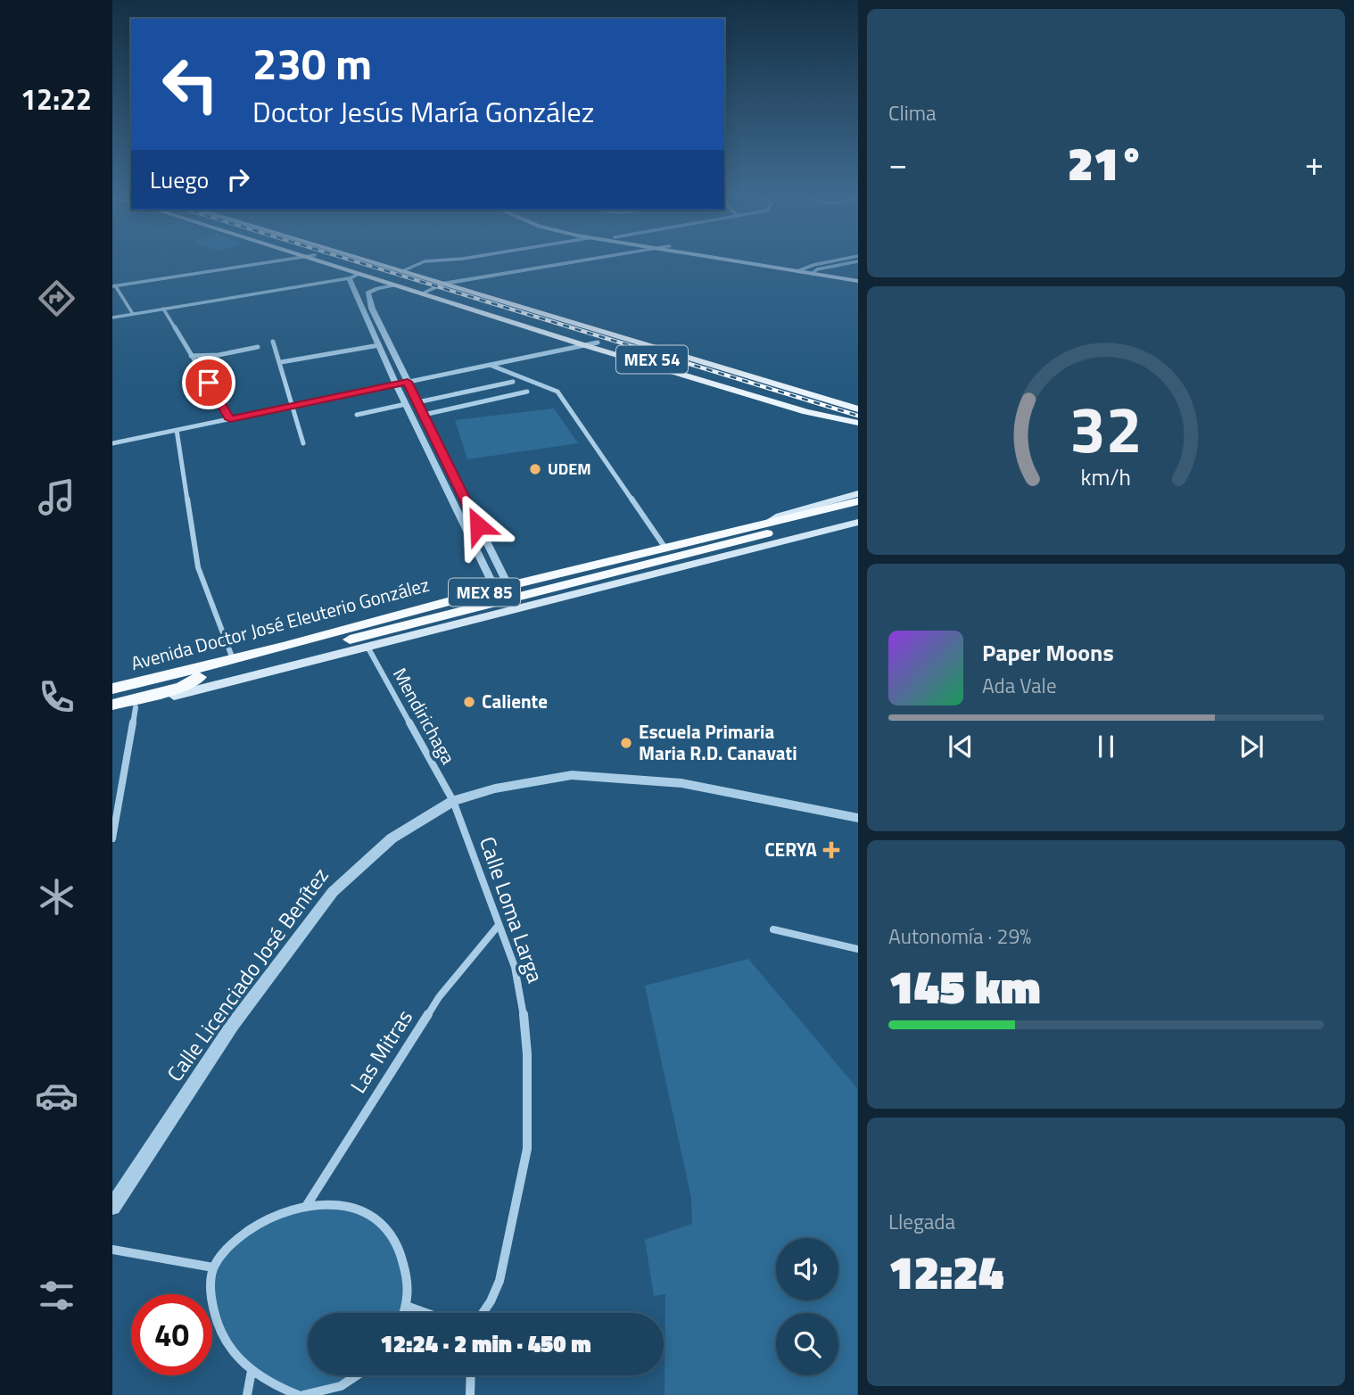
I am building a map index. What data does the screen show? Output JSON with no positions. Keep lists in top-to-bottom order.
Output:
{
  "streets": {
    "highway": ["MEX 85", "Avenida Doctor José Eleuterio González"],
    "main road": ["MEX 54"],
    "street": [
      "Mendirichaga",
      "Calle Loma Larga",
      "Calle Licenciado José Benítez",
      "Las Mitras"
    ]
  },
  "crossings": [
    ["MEX 85", "Mendirichaga"],
    ["Mendirichaga", "Calle Loma Larga"],
    ["Mendirichaga", "Calle Licenciado José Benítez"],
    ["Calle Loma Larga", "Calle Licenciado José Benítez"],
    ["Calle Loma Larga", "Las Mitras"]
  ],
  "places": {
    "other": ["UDEM", "Caliente", "Escuela Primaria Maria R.D. Canavati"],
    "health": ["CERYA"]
  },
  "page": {
    "tabs": "12:22",
    "tile": [
      "Clima",
      ["Autonomía · 29%", "145 km"],
      ["Llegada", "12:24"]
    ],
    "turn": ["230 m", "Doctor Jesús María González"],
    "heat": ["−", "21°", "+"],
    "then": "Luego",
    "song": ["Paper Moons", "Ada Vale"],
    "limit": "40",
    "trip": "12:24 · 2 min · 450 m",
    "gauge": ["32", "km/h"]
  }
}
